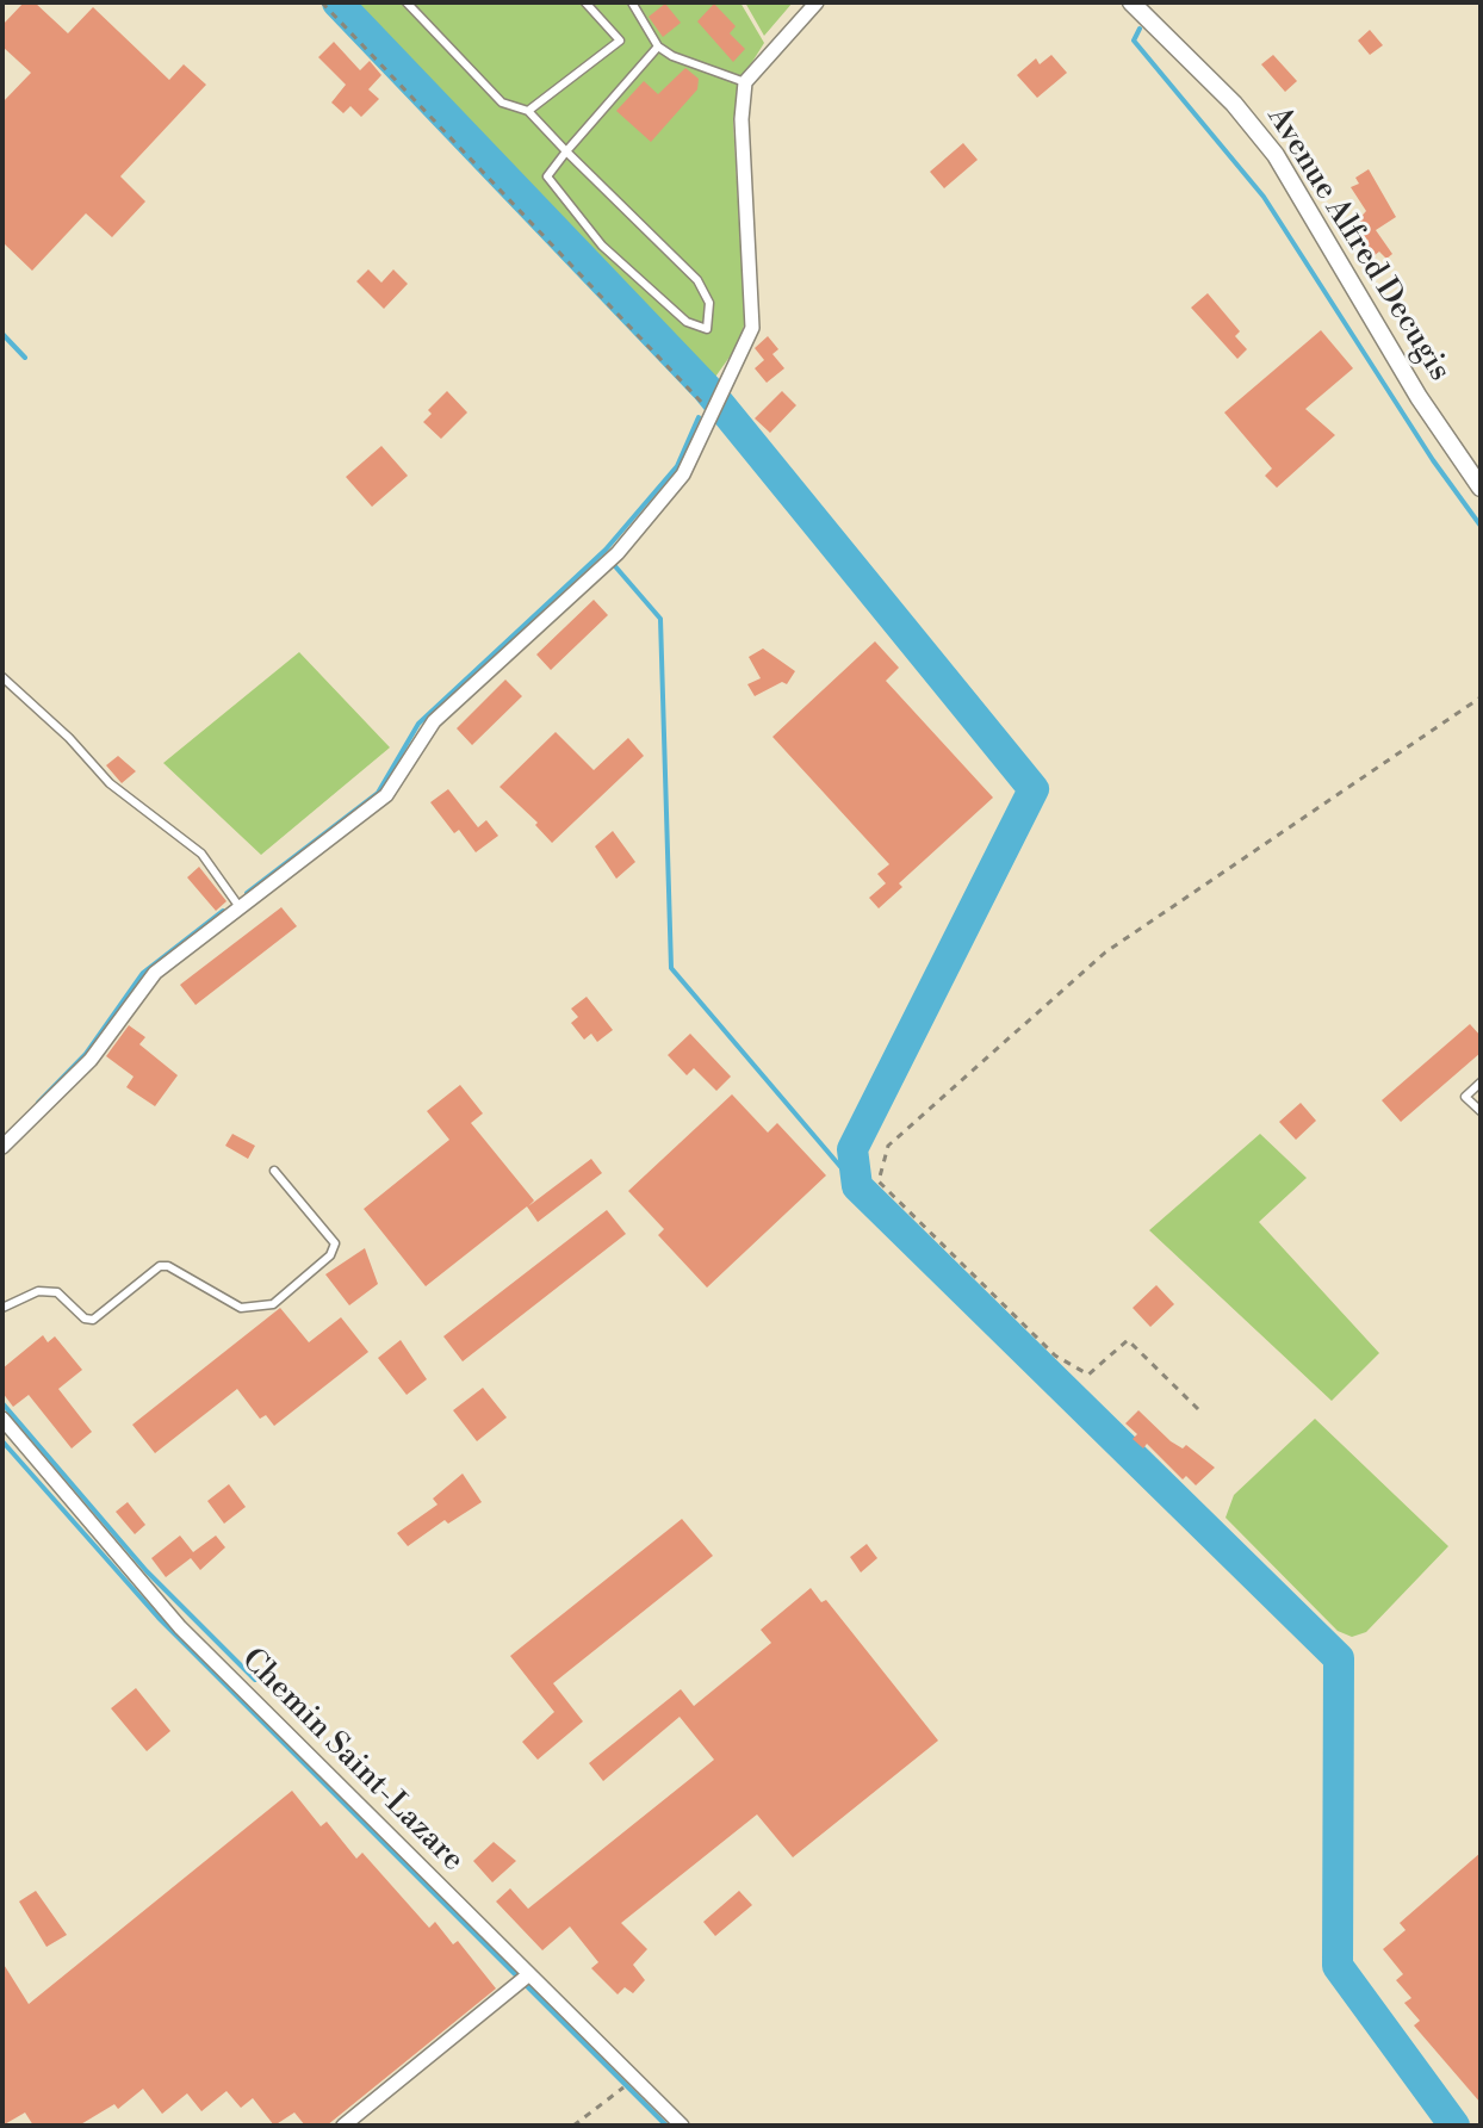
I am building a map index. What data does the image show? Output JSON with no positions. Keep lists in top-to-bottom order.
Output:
{
  "streets": {
    "street": ["Avenue Alfred Decugis", "Chemin Saint-Lazare"]
  }
}
